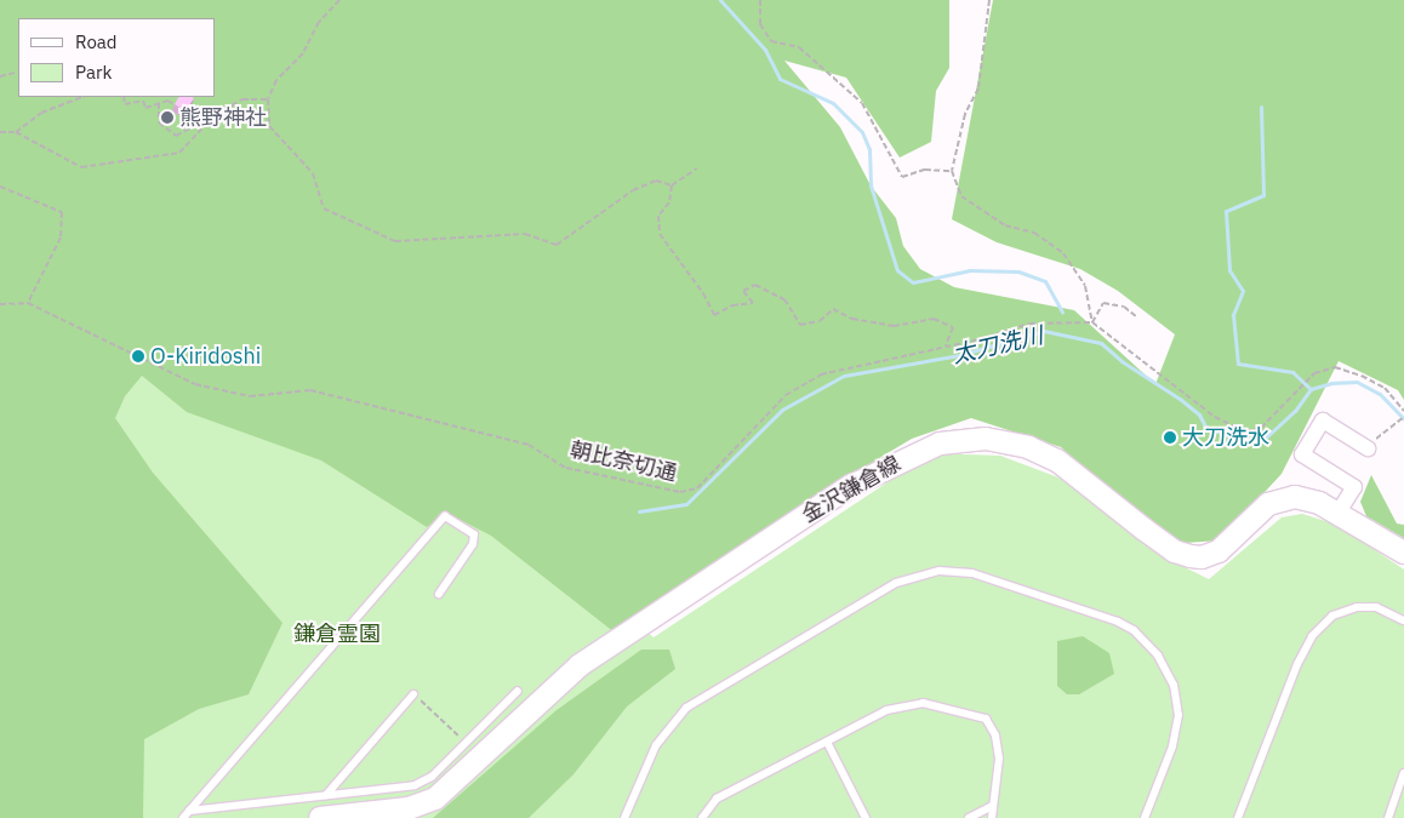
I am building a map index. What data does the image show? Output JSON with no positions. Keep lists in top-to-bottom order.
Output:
{
  "streets": {
    "main road": ["金沢鎌倉線"],
    "path": ["朝比奈切通"]
  },
  "water": ["太刀洗川"],
  "parks": ["鎌倉霊園"],
  "places": ["熊野神社", "O-Kiridoshi", "大刀洗水"],
  "legend": ["Road", "Park"]
}
